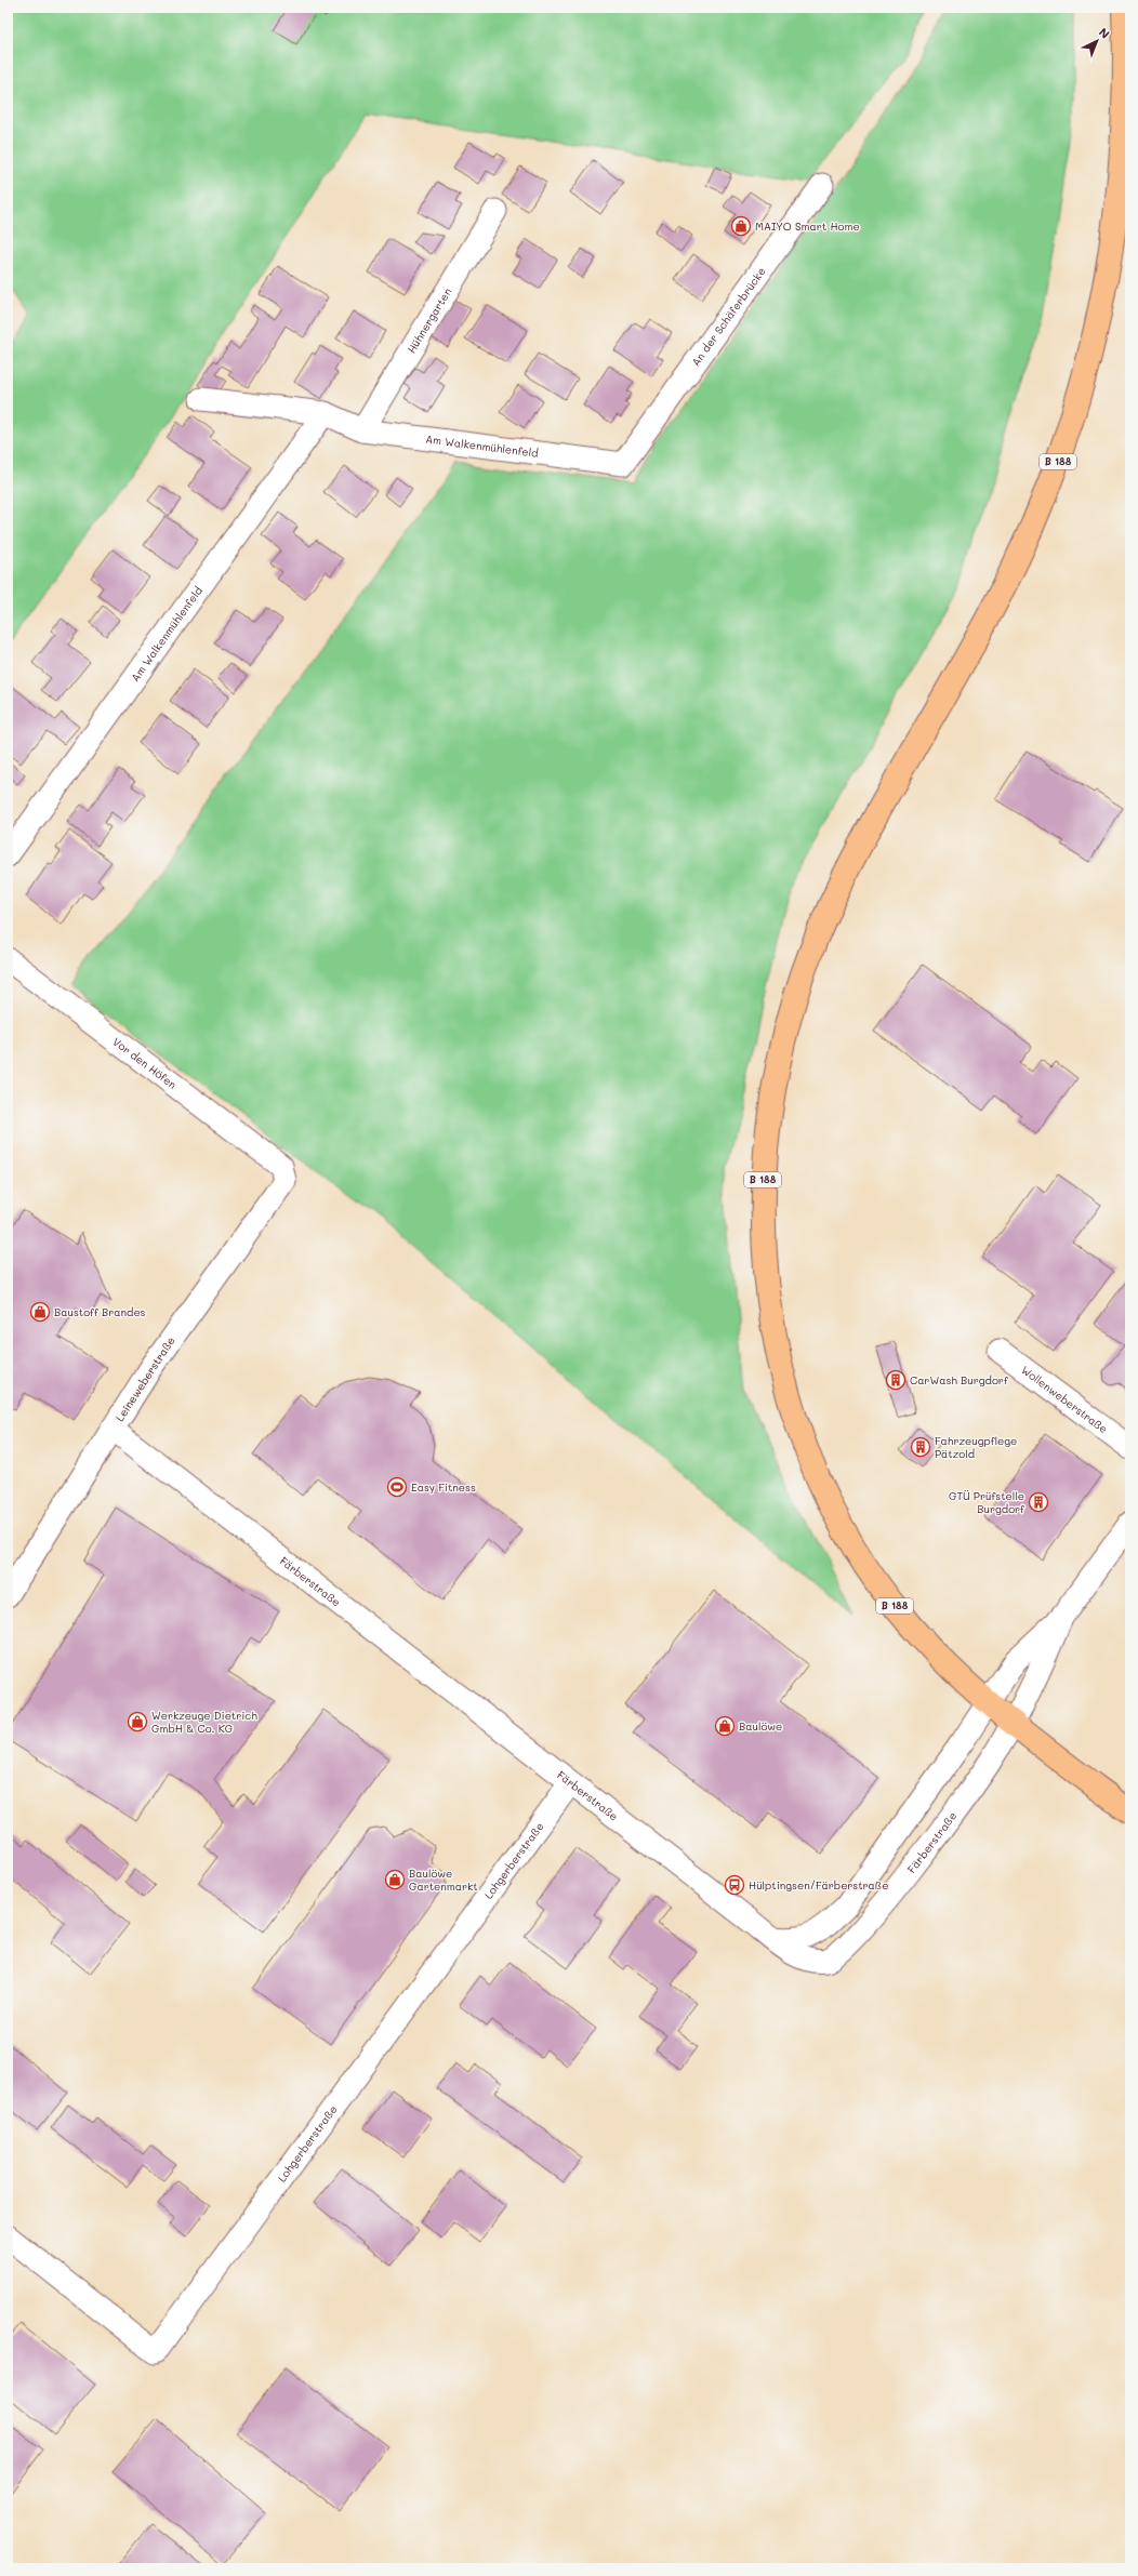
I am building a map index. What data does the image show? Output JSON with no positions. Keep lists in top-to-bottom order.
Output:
{
  "streets": {
    "main road": ["B 188"],
    "street": [
      "An der Schäferbrücke",
      "Hühnergarten",
      "Am Walkenmühlenfeld",
      "Vor den Höfen",
      "Leineweberstraße",
      "Wollenweberstraße",
      "Färberstraße",
      "Lohgerberstraße"
    ]
  },
  "crossings": [
    ["An der Schäferbrücke", "Am Walkenmühlenfeld"],
    ["Hühnergarten", "Am Walkenmühlenfeld"],
    ["B 188", "Färberstraße"],
    ["Vor den Höfen", "Leineweberstraße"],
    ["Leineweberstraße", "Färberstraße"],
    ["Färberstraße", "Lohgerberstraße"]
  ],
  "places": {
    "shop": [
      "MAIYO Smart Home",
      "Baustoff Brandes",
      "Werkzeuge Dietrich GmbH & Co. KG",
      "Baulöwe",
      "Baulöwe Gartenmarkt"
    ],
    "building": ["CarWash Burgdorf", "Fahrzeugpflege Pätzold", "GTÜ Prüfstelle Burgdorf"],
    "sports": ["Easy Fitness"],
    "bus stop": ["Hülptingsen/Färberstraße"]
  },
  "north": "top right"
}
